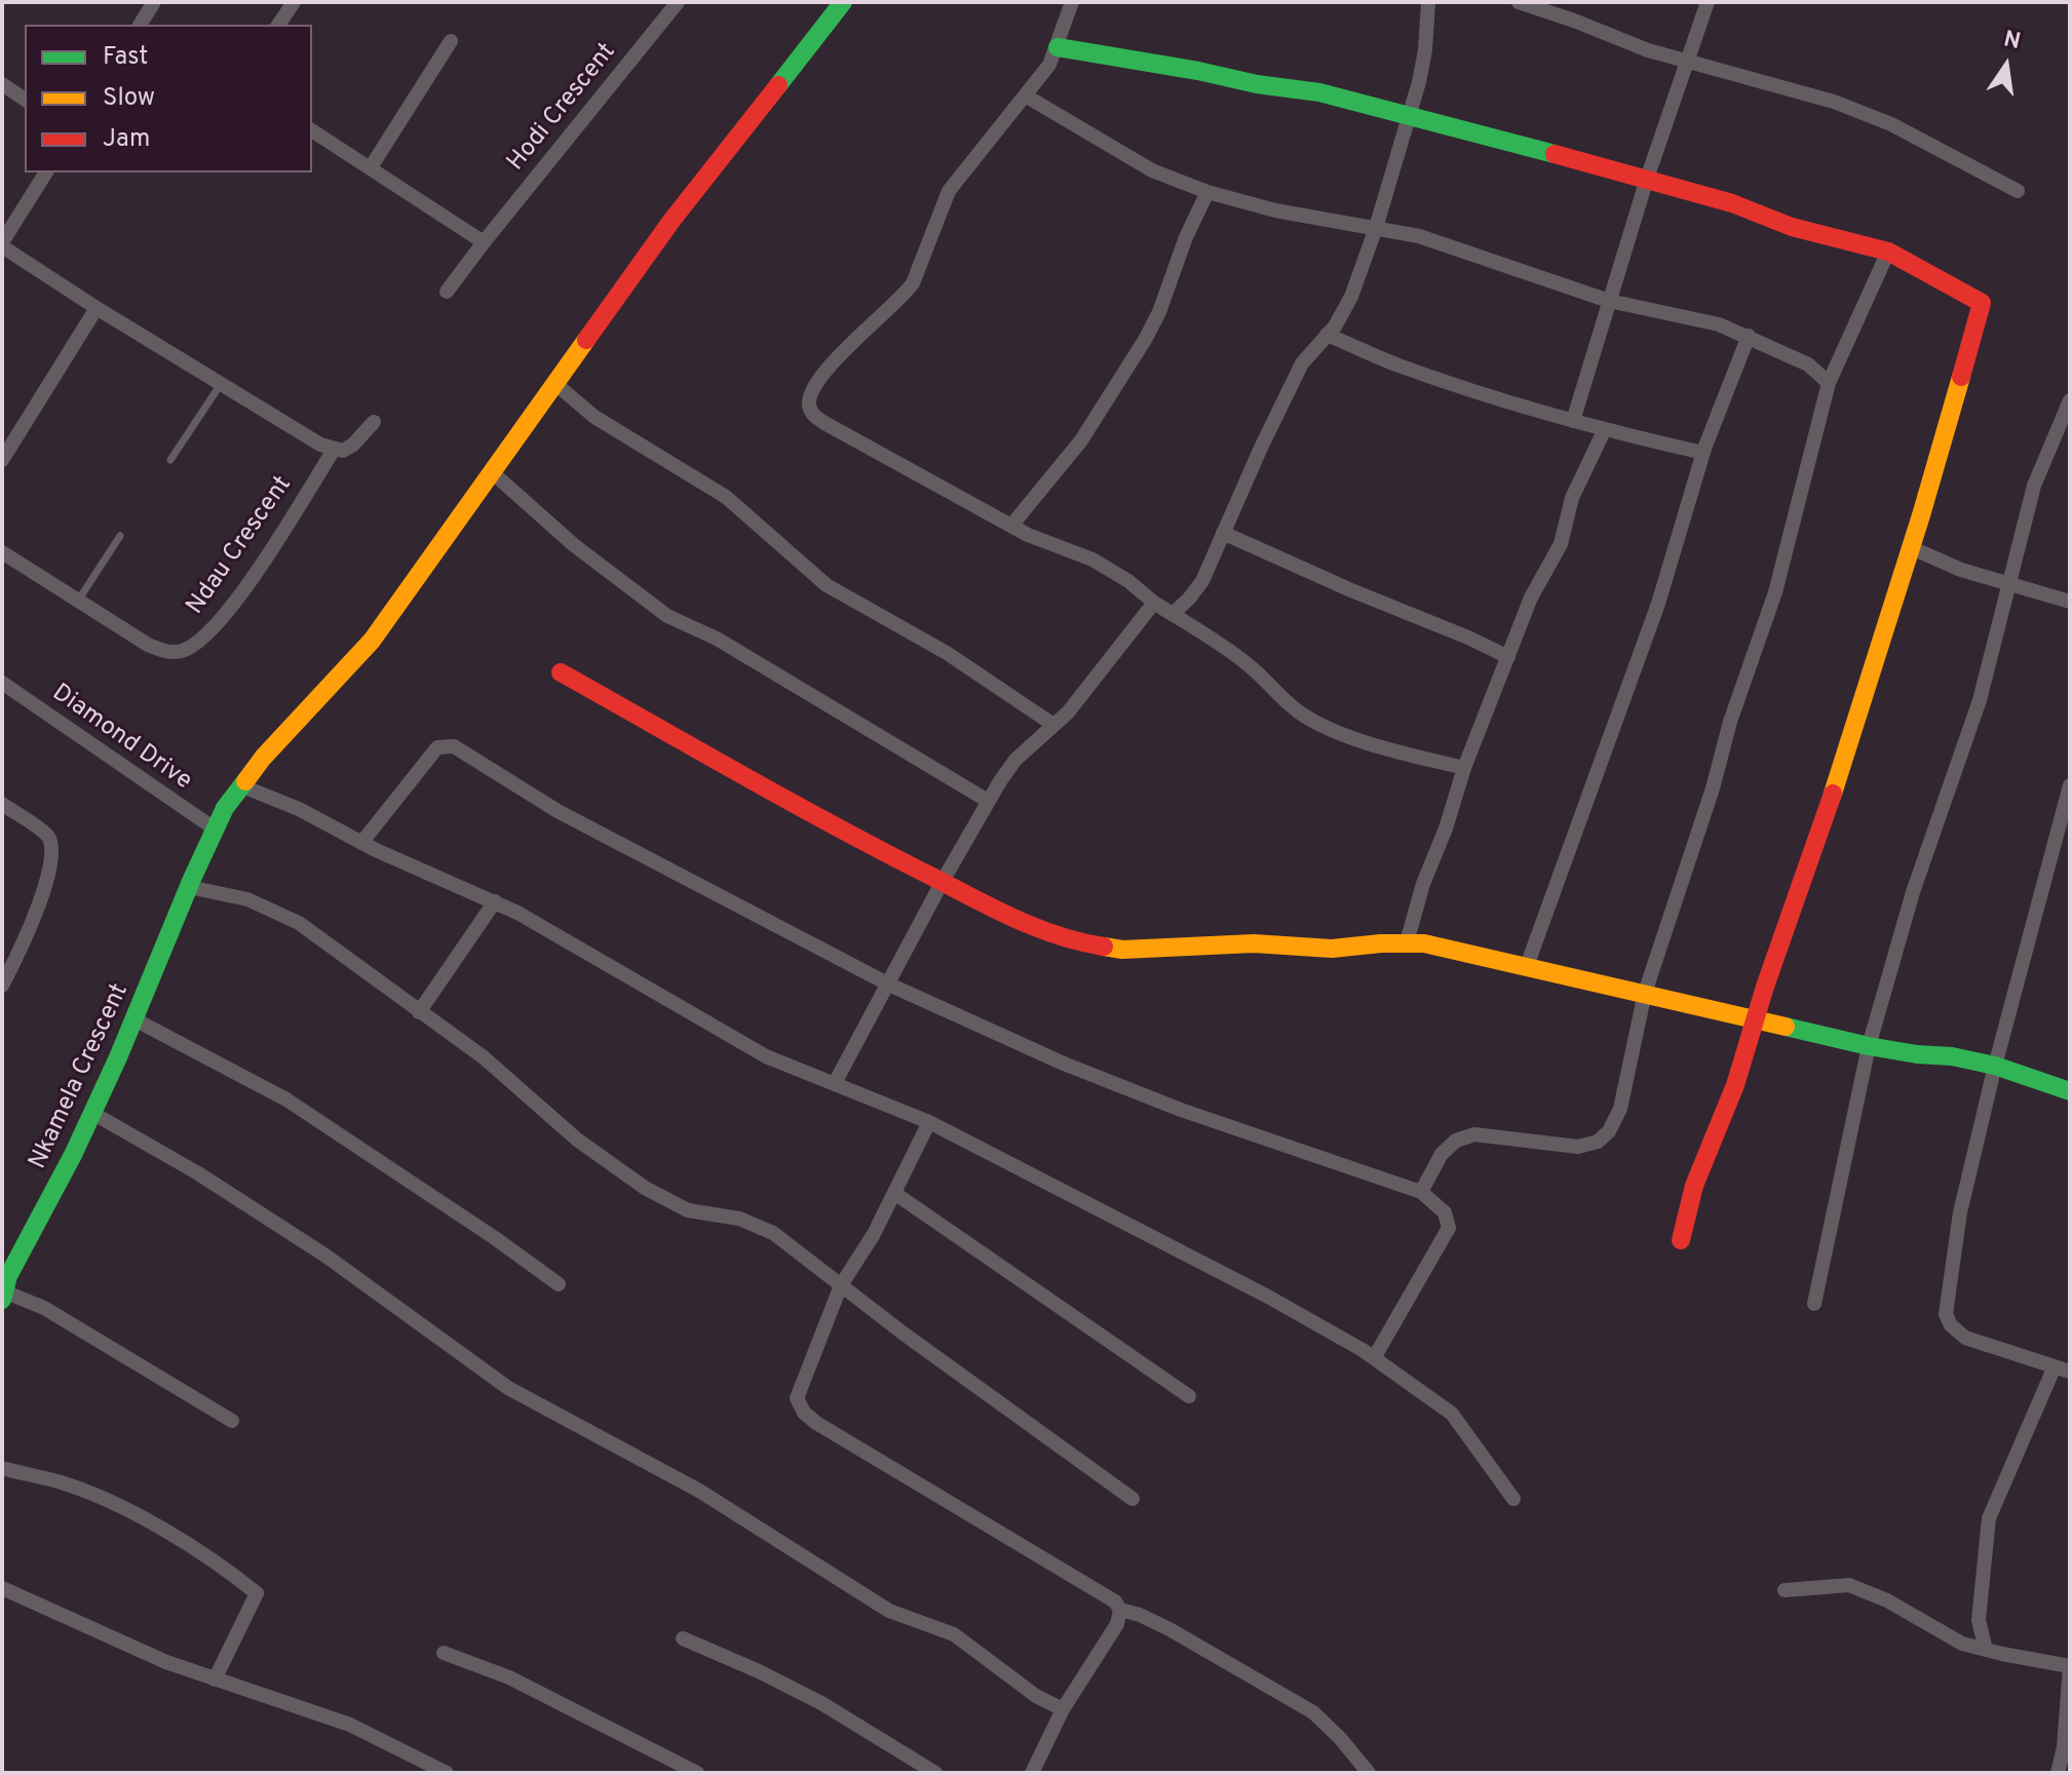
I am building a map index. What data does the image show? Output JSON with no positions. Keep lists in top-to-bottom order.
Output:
{
  "streets": {
    "street": [
      "Hodi Crescent",
      "Ndau Crescent",
      "Diamond Drive",
      "Nkamela Crescent"
    ]
  },
  "crossings": [
    ["Diamond Drive", "Nkamela Crescent"]
  ],
  "legend": ["Fast", "Slow", "Jam"],
  "north": "top"
}
